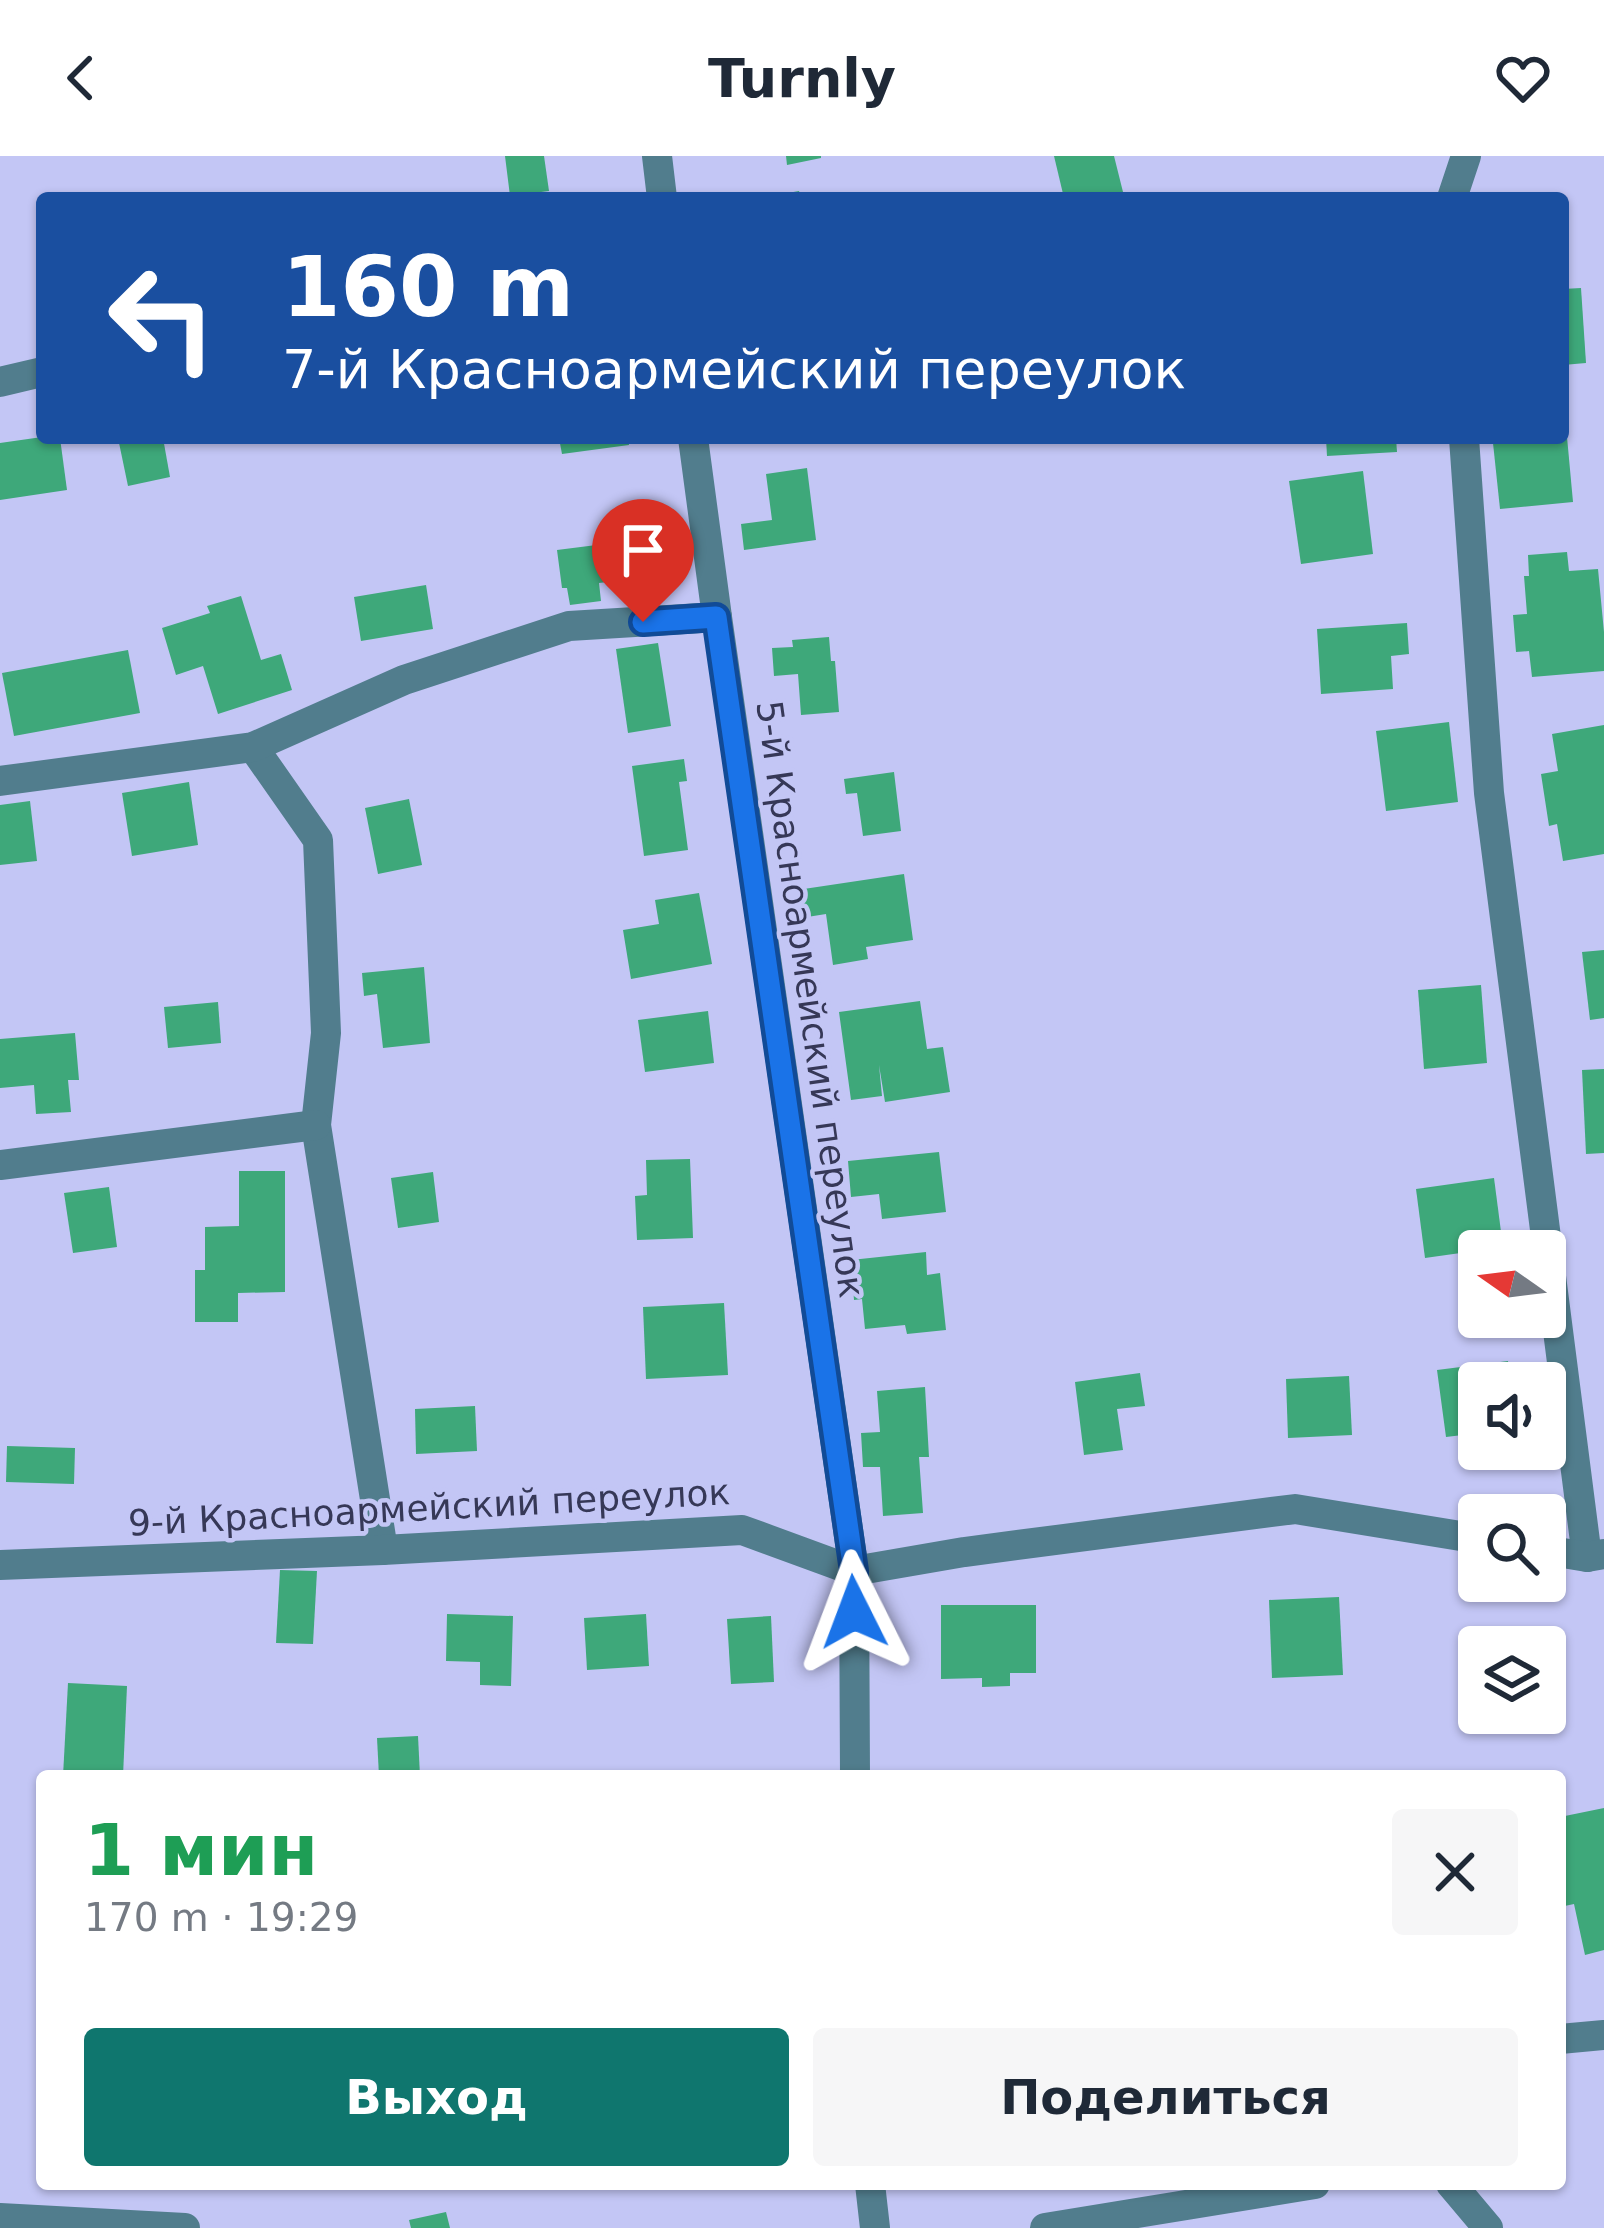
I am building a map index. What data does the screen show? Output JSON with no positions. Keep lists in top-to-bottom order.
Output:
{
  "streets": {
    "street": ["5-й Красноармейский переулок", "9-й Красноармейский переулок"]
  },
  "crossings": [
    ["5-й Красноармейский переулок", "9-й Красноармейский переулок"]
  ],
  "north": "left",
  "page": {
    "header": "Turnly",
    "turn": ["160 m", "7-й Красноармейский переулок"],
    "heading": ["1 мин", "170 m · 19:29"],
    "buttons": ["Выход", "Поделиться"]
  }
}
